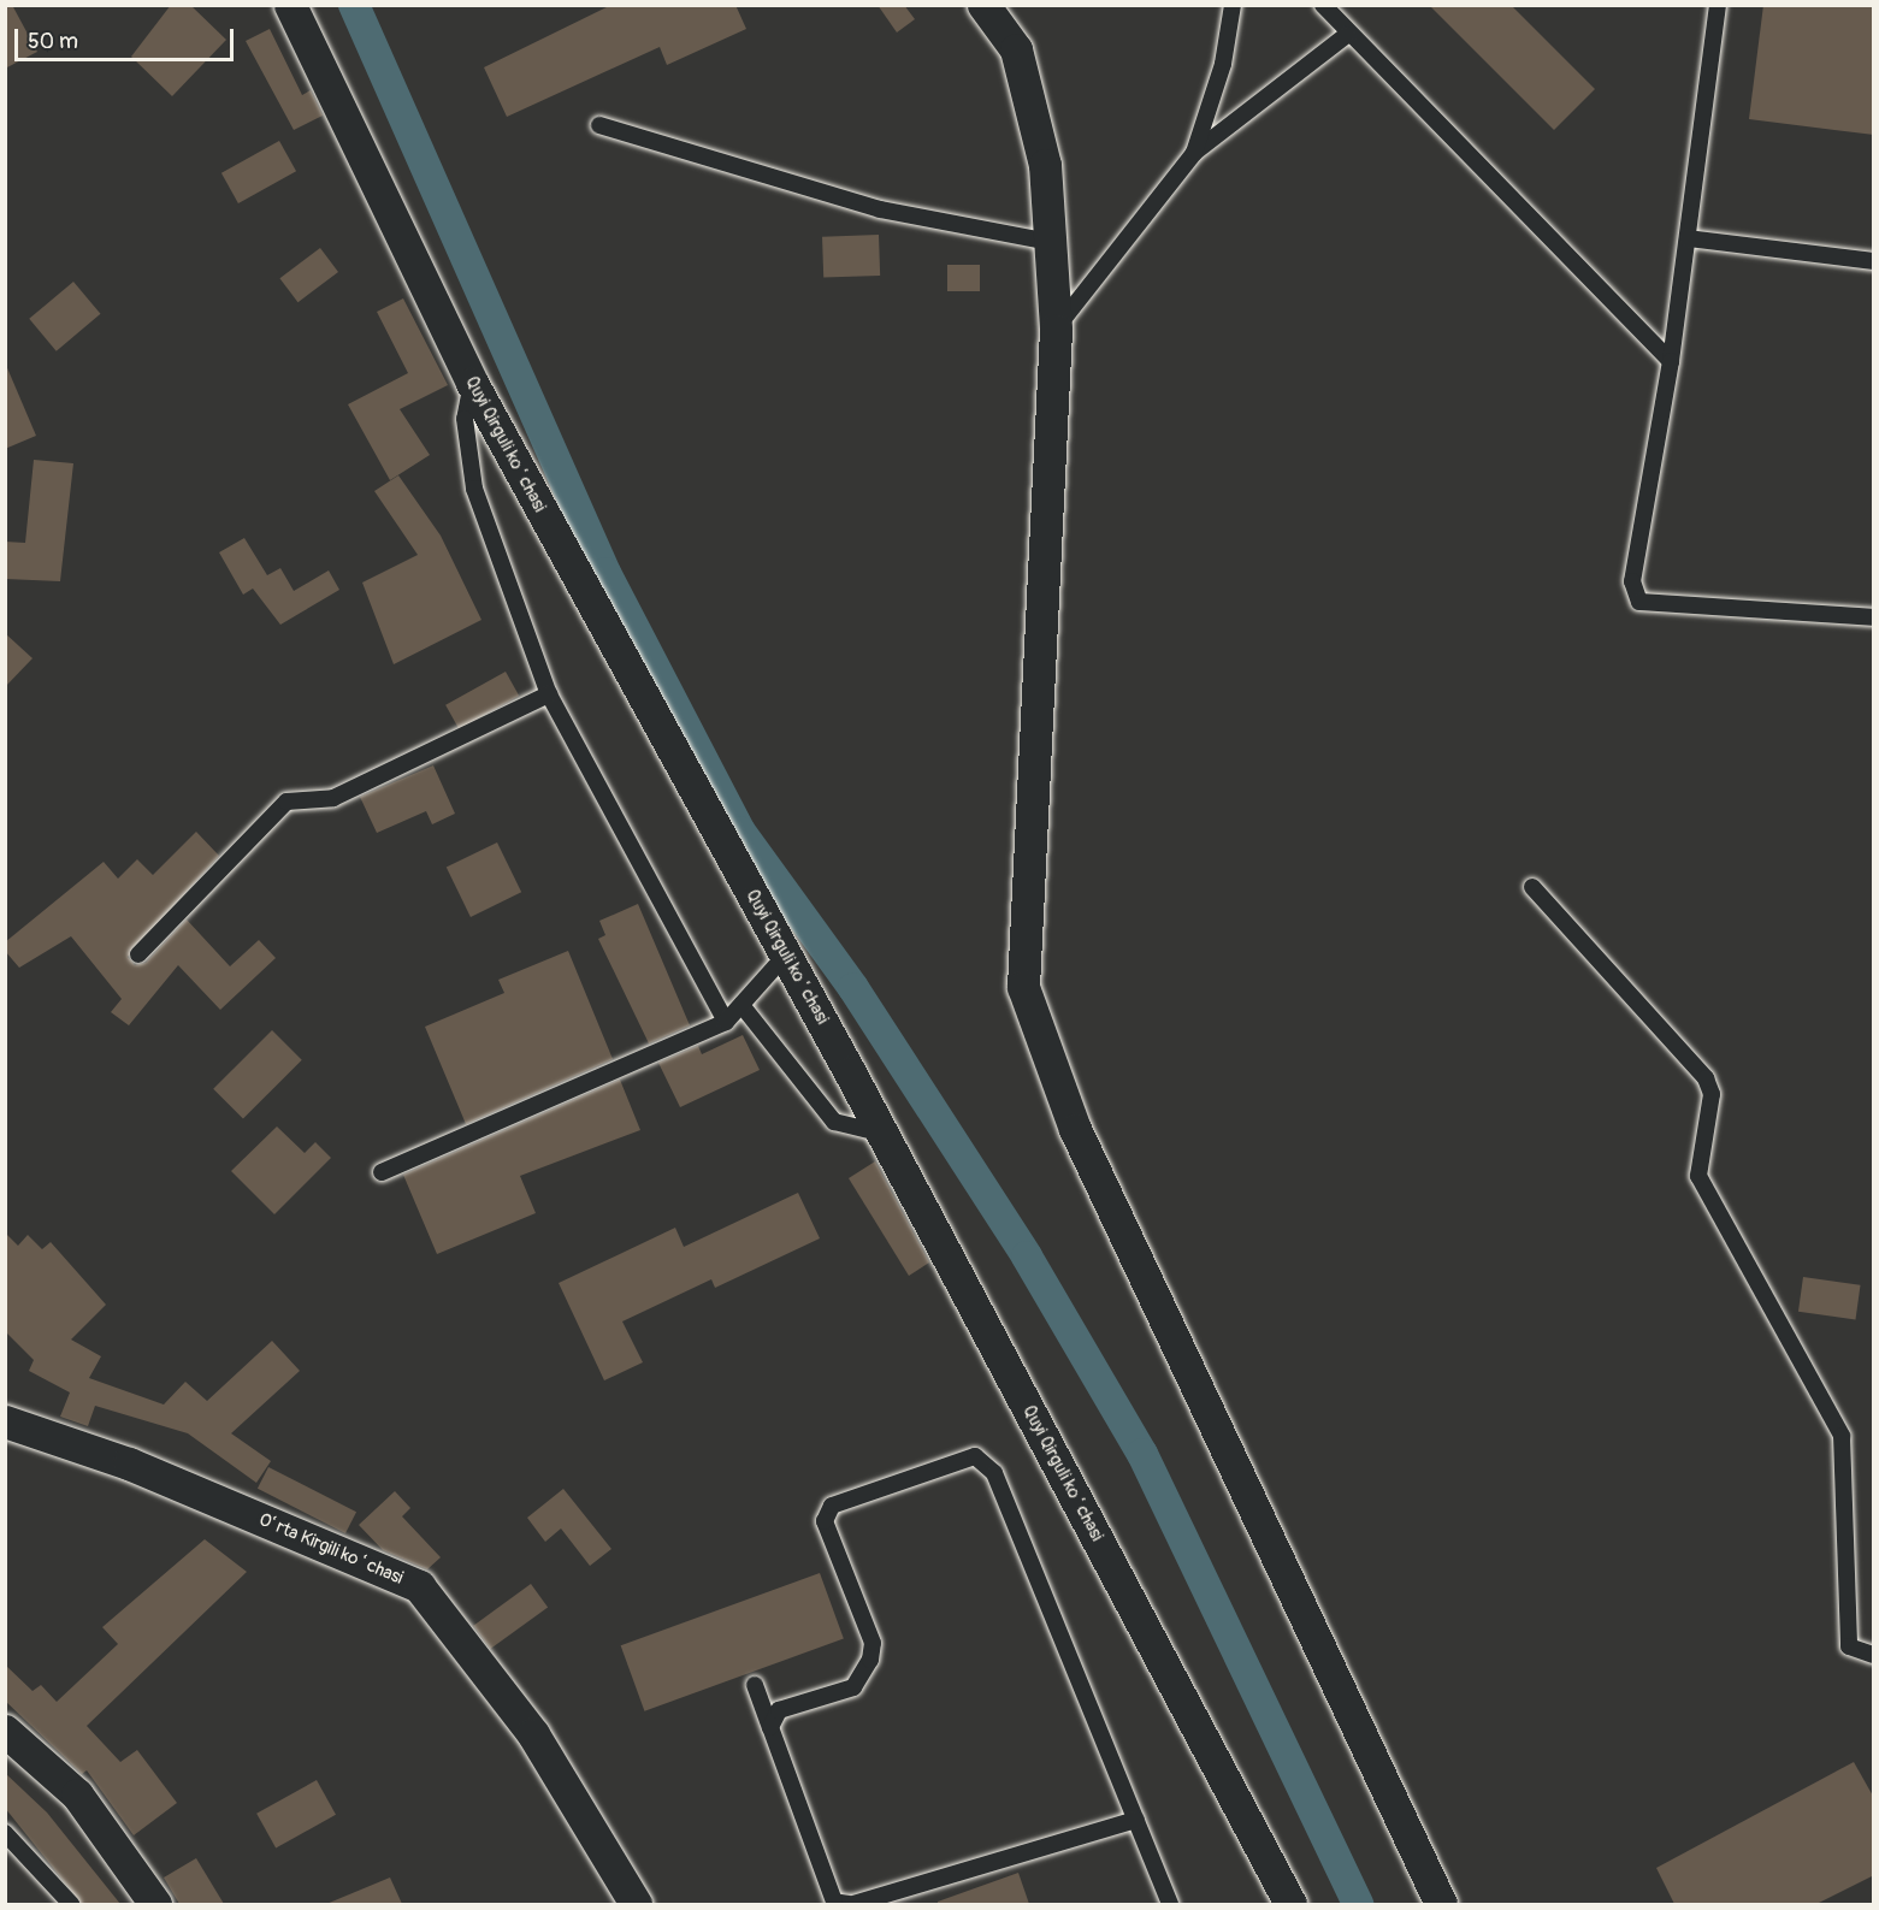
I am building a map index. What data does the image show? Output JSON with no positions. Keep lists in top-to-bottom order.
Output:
{
  "streets": {
    "street": ["Quyi Qirguli koʻchasi", "Oʻrta Kirgili koʻchasi"]
  },
  "scale_bar": "50 m"
}
